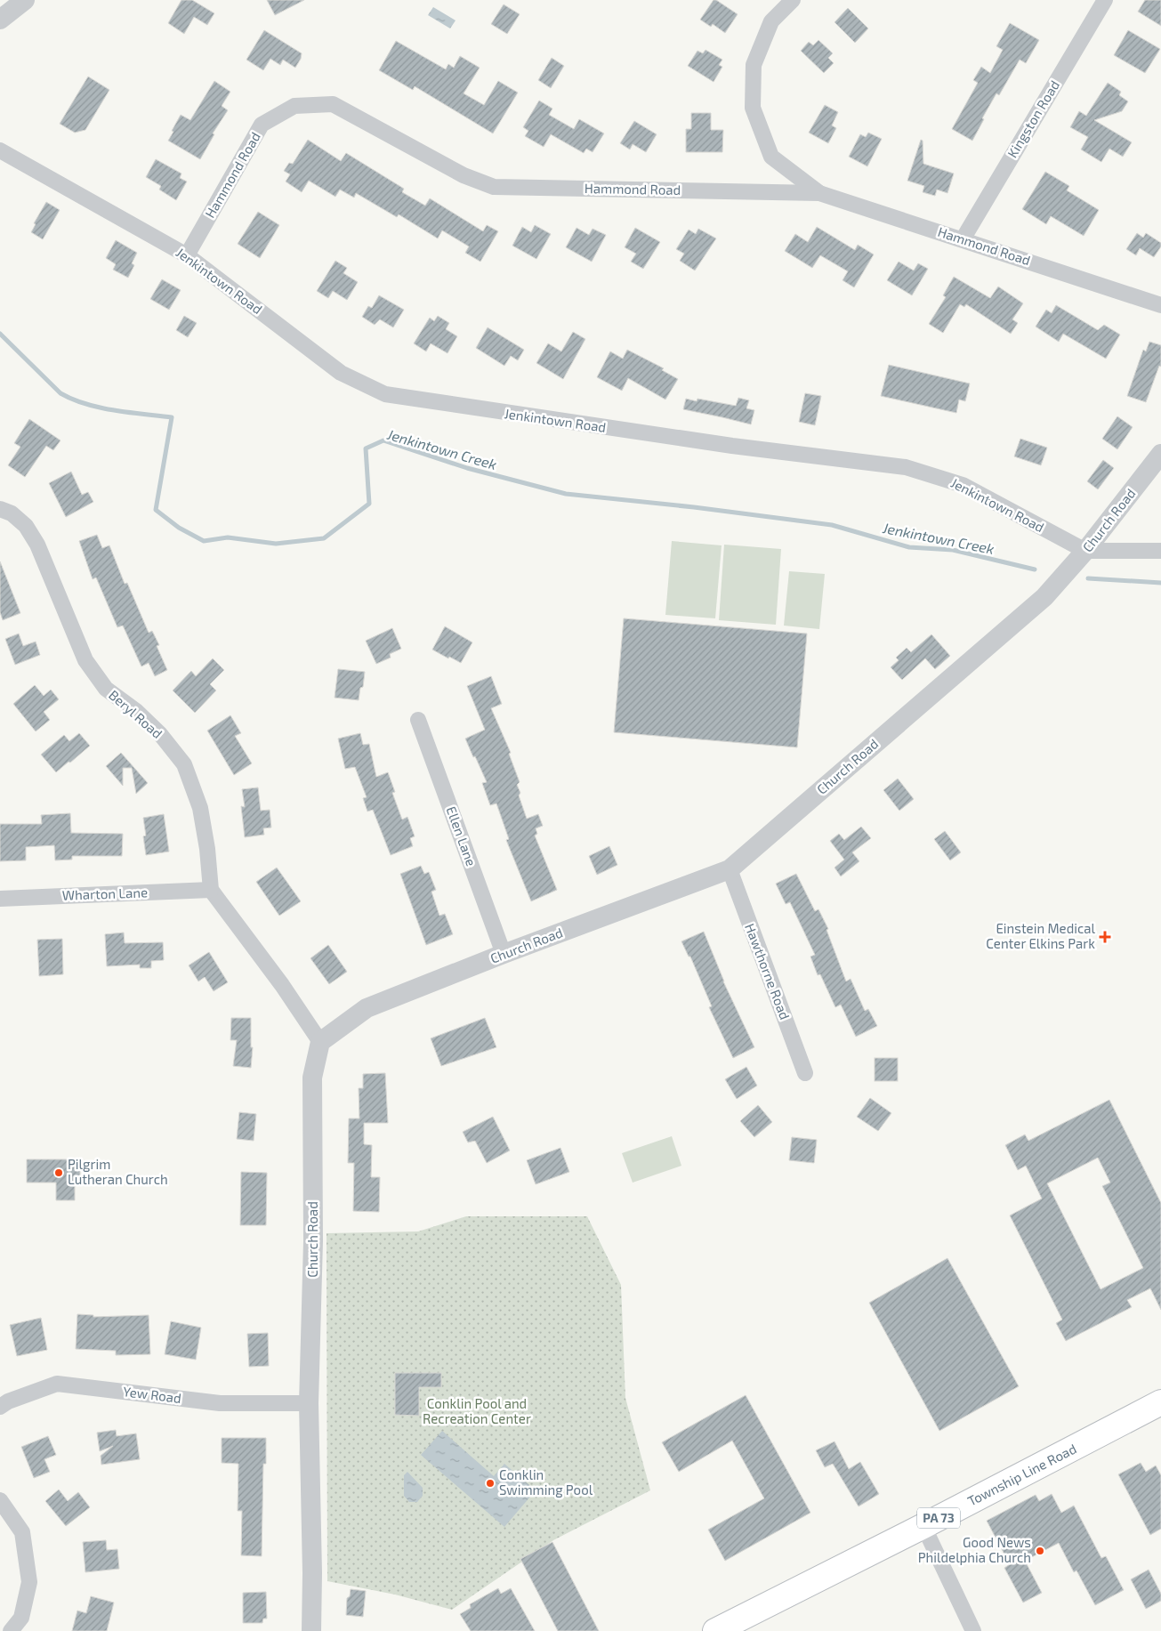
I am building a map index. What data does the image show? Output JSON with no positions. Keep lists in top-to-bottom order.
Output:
{
  "streets": {
    "main road": ["Township Line Road", "PA 73"],
    "street": [
      "Kingston Road",
      "Hammond Road",
      "Jenkintown Road",
      "Church Road",
      "Beryl Road",
      "Ellen Lane",
      "Wharton Lane",
      "Hawthorne Road",
      "Yew Road"
    ]
  },
  "crossings": [
    ["Kingston Road", "Hammond Road"],
    ["Hammond Road", "Jenkintown Road"],
    ["Jenkintown Road", "Church Road"],
    ["Church Road", "Ellen Lane"],
    ["Church Road", "Hawthorne Road"],
    ["Church Road", "Yew Road"],
    ["Beryl Road", "Wharton Lane"]
  ],
  "water": ["Jenkintown Creek"],
  "parks": ["Conklin Pool and Recreation Center"],
  "places": {
    "health": ["Einstein Medical Center Elkins Park"],
    "other": ["Pilgrim Lutheran Church", "Conklin Swimming Pool", "Good News Phildelphia Church"]
  }
}
